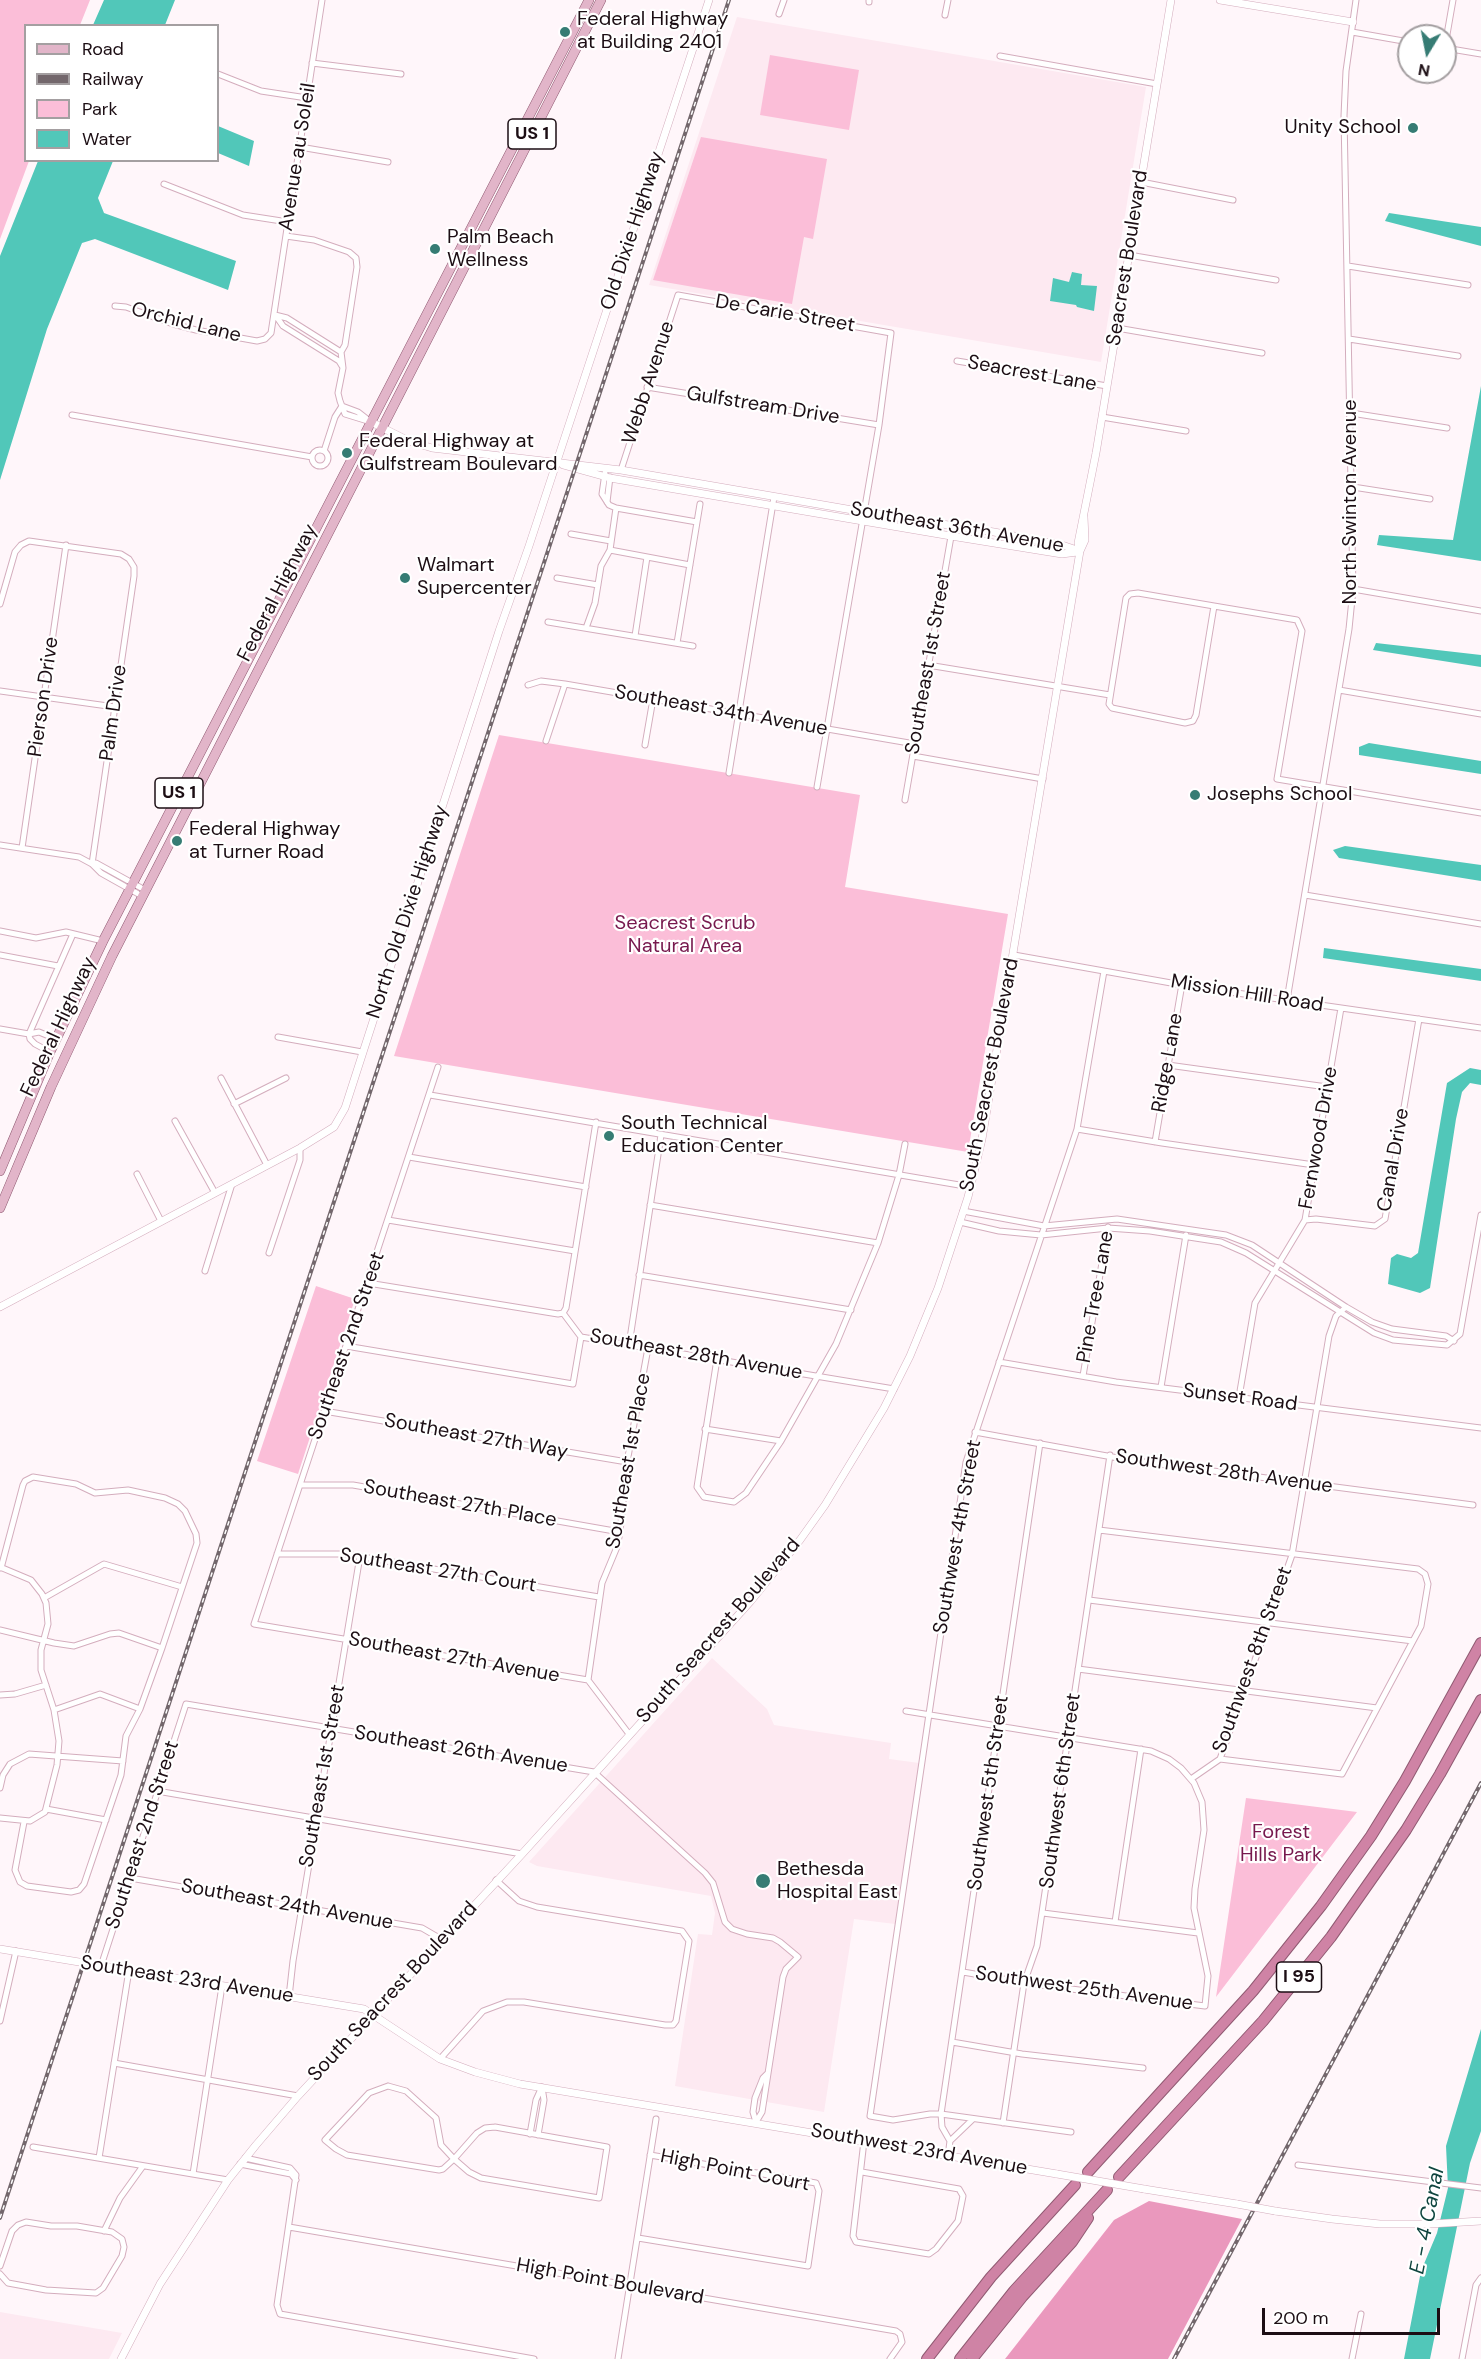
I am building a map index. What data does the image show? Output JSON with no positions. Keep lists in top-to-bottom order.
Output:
{
  "streets": {
    "highway": ["I 95"],
    "main road": ["US 1", "Federal Highway"],
    "street": [
      "Avenue au Soleil",
      "Old Dixie Highway",
      "Seacrest Boulevard",
      "De Carie Street",
      "Orchid Lane",
      "Seacrest Lane",
      "Webb Avenue",
      "Gulfstream Drive",
      "North Swinton Avenue",
      "Southeast 36th Avenue",
      "Southeast 1st Street",
      "Pierson Drive",
      "Southeast 34th Avenue",
      "Palm Drive",
      "North Old Dixie Highway",
      "Mission Hill Road",
      "Ridge Lane",
      "South Seacrest Boulevard",
      "Fernwood Drive",
      "Canal Drive",
      "Pine Tree Lane",
      "Southeast 2nd Street",
      "Southeast 28th Avenue",
      "Sunset Road",
      "Southeast 27th Way",
      "Southeast 1st Place",
      "Southwest 28th Avenue",
      "Southeast 27th Place",
      "Southwest 4th Street",
      "Southeast 27th Court",
      "Southeast 27th Avenue",
      "Southwest 8th Street",
      "Southeast 26th Avenue",
      "Southwest 6th Street",
      "Southwest 5th Street",
      "Southeast 24th Avenue",
      "Southeast 23rd Avenue",
      "Southwest 25th Avenue",
      "Southwest 23rd Avenue",
      "High Point Court",
      "High Point Boulevard"
    ]
  },
  "crossings": [
    ["Avenue au Soleil", "Orchid Lane"],
    ["Old Dixie Highway", "Southeast 36th Avenue"],
    ["Old Dixie Highway", "North Old Dixie Highway"],
    ["Seacrest Boulevard", "Seacrest Lane"],
    ["Seacrest Boulevard", "Southeast 36th Avenue"],
    ["Seacrest Boulevard", "South Seacrest Boulevard"],
    ["De Carie Street", "Webb Avenue"],
    ["De Carie Street", "Gulfstream Drive"],
    ["Webb Avenue", "Gulfstream Drive"],
    ["Webb Avenue", "Southeast 36th Avenue"],
    ["North Swinton Avenue", "Mission Hill Road"],
    ["Southeast 36th Avenue", "Federal Highway"],
    ["Southeast 36th Avenue", "Southeast 1st Street"],
    ["Southeast 36th Avenue", "North Old Dixie Highway"],
    ["Southeast 36th Avenue", "South Seacrest Boulevard"],
    ["Southeast 1st Street", "Southeast 34th Avenue"],
    ["Southeast 1st Street", "Southeast 27th Court"],
    ["Southeast 1st Street", "Southeast 27th Avenue"],
    ["Southeast 1st Street", "Southeast 26th Avenue"],
    ["Southeast 1st Street", "Southeast 24th Avenue"],
    ["Southeast 1st Street", "Southeast 23rd Avenue"],
    ["Pierson Drive", "Palm Drive"],
    ["Mission Hill Road", "Ridge Lane"],
    ["Mission Hill Road", "South Seacrest Boulevard"],
    ["Mission Hill Road", "Fernwood Drive"],
    ["Mission Hill Road", "Canal Drive"],
    ["Mission Hill Road", "Southwest 4th Street"],
    ["South Seacrest Boulevard", "Southeast 28th Avenue"],
    ["South Seacrest Boulevard", "Southeast 27th Avenue"],
    ["South Seacrest Boulevard", "Southeast 26th Avenue"],
    ["South Seacrest Boulevard", "Southeast 24th Avenue"],
    ["South Seacrest Boulevard", "Southeast 23rd Avenue"],
    ["South Seacrest Boulevard", "Southwest 23rd Avenue"],
    ["Fernwood Drive", "Canal Drive"],
    ["Fernwood Drive", "Sunset Road"],
    ["Pine Tree Lane", "Sunset Road"],
    ["Southeast 2nd Street", "Southeast 27th Way"],
    ["Southeast 2nd Street", "Southeast 27th Place"],
    ["Southeast 2nd Street", "Southeast 27th Court"],
    ["Southeast 2nd Street", "Southeast 27th Avenue"],
    ["Southeast 2nd Street", "Southeast 26th Avenue"],
    ["Southeast 2nd Street", "Southeast 24th Avenue"],
    ["Southeast 2nd Street", "Southeast 23rd Avenue"],
    ["Southeast 28th Avenue", "Southeast 1st Place"],
    ["Sunset Road", "Southwest 4th Street"],
    ["Sunset Road", "Southwest 8th Street"],
    ["Southeast 27th Way", "Southeast 1st Place"],
    ["Southeast 1st Place", "Southeast 27th Place"],
    ["Southeast 1st Place", "Southeast 27th Court"],
    ["Southeast 1st Place", "Southeast 27th Avenue"],
    ["Southwest 28th Avenue", "Southwest 4th Street"],
    ["Southwest 28th Avenue", "Southwest 8th Street"],
    ["Southwest 28th Avenue", "Southwest 6th Street"],
    ["Southwest 28th Avenue", "Southwest 5th Street"],
    ["Southwest 4th Street", "Southwest 5th Street"],
    ["Southwest 6th Street", "Southwest 25th Avenue"],
    ["Southwest 5th Street", "Southwest 25th Avenue"],
    ["Southwest 5th Street", "Southwest 23rd Avenue"],
    ["Southeast 23rd Avenue", "Southwest 23rd Avenue"]
  ],
  "water": ["E - 4 Canal"],
  "parks": ["Seacrest Scrub Natural Area", "Forest Hills Park"],
  "places": [
    "Federal Highway at Building 2401",
    "Unity School",
    "Palm Beach Wellness",
    "Federal Highway at Gulfstream Boulevard",
    "Walmart Supercenter",
    "Josephs School",
    "Federal Highway at Turner Road",
    "South Technical Education Center",
    "Bethesda Hospital East"
  ],
  "legend": [
    "Road",
    "Railway",
    "Park",
    "Water"
  ],
  "scale_bar": "200 m",
  "north": "bottom"
}
